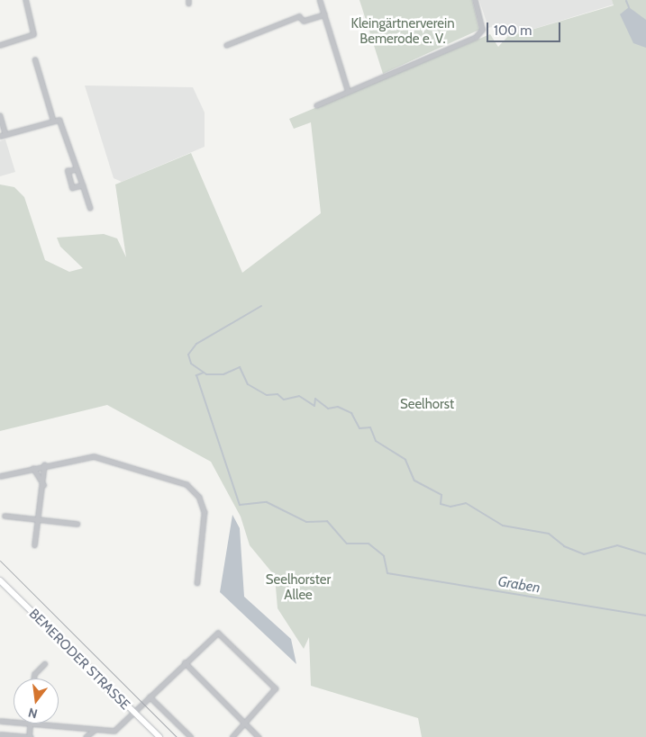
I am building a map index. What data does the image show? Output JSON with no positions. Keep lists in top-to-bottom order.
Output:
{
  "streets": {
    "main road": ["BEMERODER STRASSE"]
  },
  "water": ["Graben"],
  "parks": ["Kleingärtnerverein Bemerode e. V.", "Seelhorst", "Seelhorster Allee"],
  "scale_bar": "100 m",
  "north": "bottom"
}
